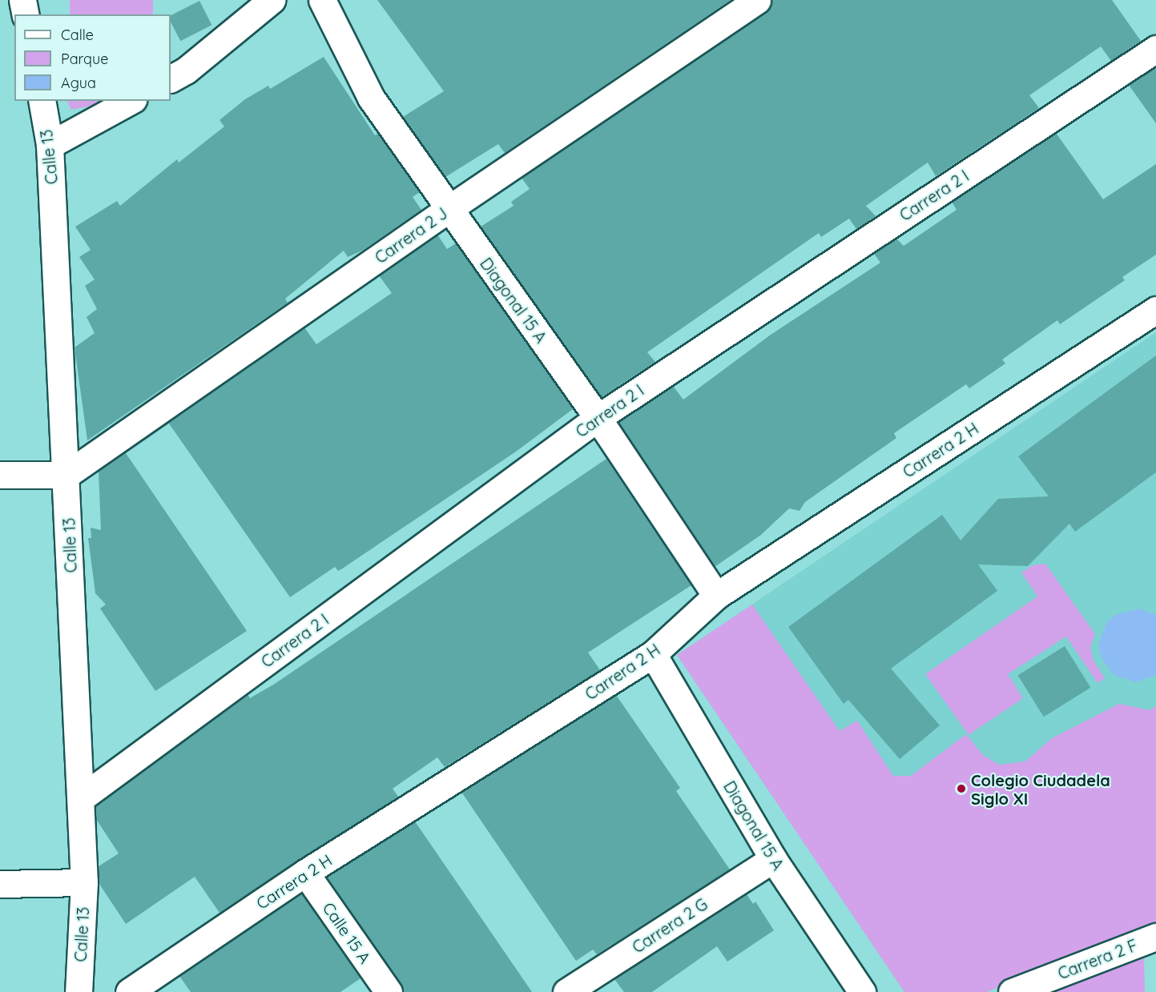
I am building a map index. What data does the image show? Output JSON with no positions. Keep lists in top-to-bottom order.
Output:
{
  "streets": {
    "street": [
      "Calle 13",
      "Carrera 2 I",
      "Carrera 2 J",
      "Diagonal 15 A",
      "Carrera 2 H",
      "Carrera 2 G",
      "Calle 15 A",
      "Carrera 2 F"
    ]
  },
  "crossings": [
    ["Calle 13", "Carrera 2 I"],
    ["Calle 13", "Carrera 2 J"],
    ["Carrera 2 I", "Diagonal 15 A"],
    ["Carrera 2 J", "Diagonal 15 A"],
    ["Diagonal 15 A", "Carrera 2 H"],
    ["Diagonal 15 A", "Carrera 2 G"],
    ["Carrera 2 H", "Calle 15 A"]
  ],
  "places": ["Colegio Ciudadela Siglo XI"],
  "legend": ["Calle", "Parque", "Agua"]
}
